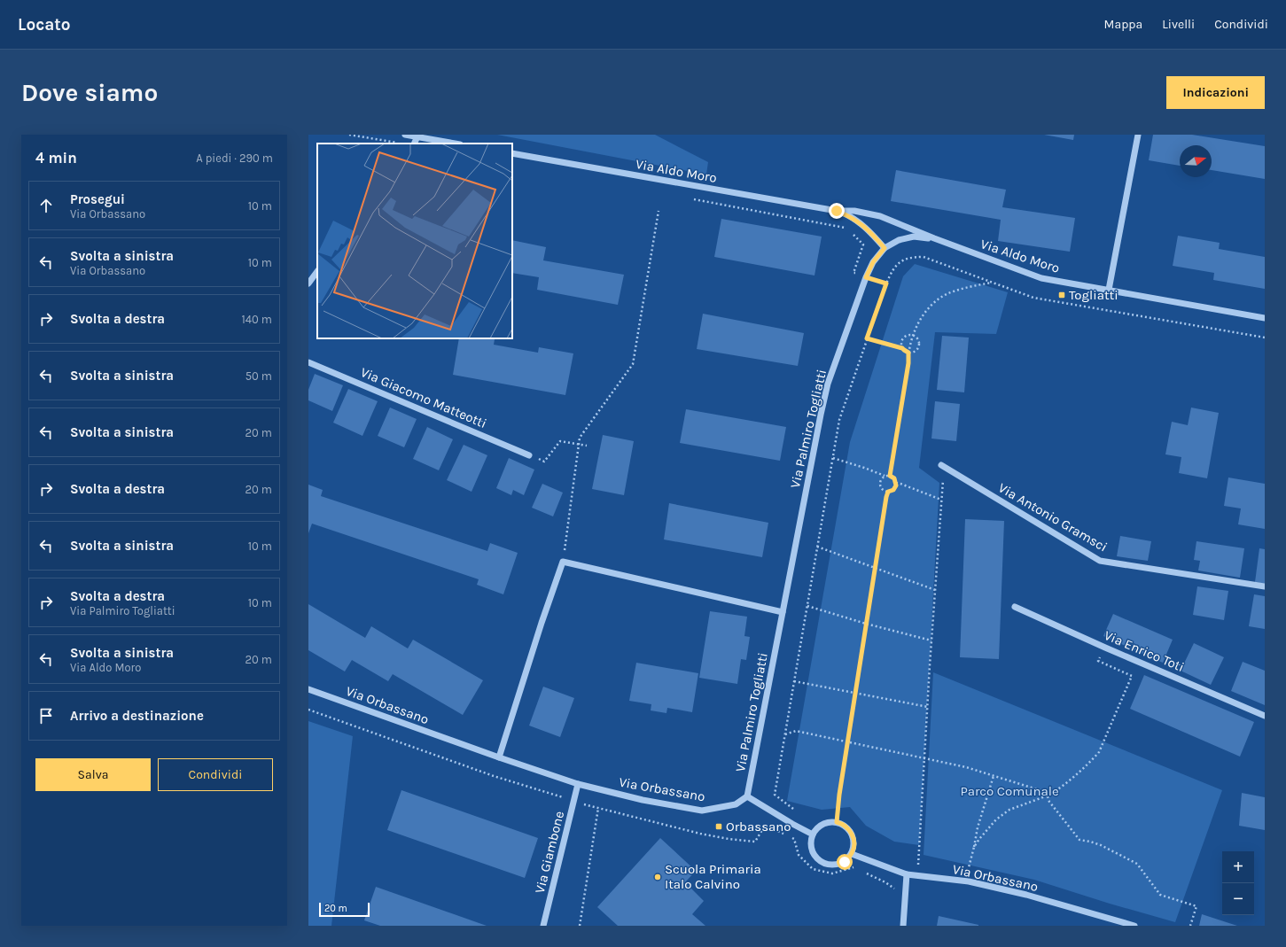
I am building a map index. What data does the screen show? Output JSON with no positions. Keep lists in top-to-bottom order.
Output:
{
  "streets": {
    "street": [
      "Via Aldo Moro",
      "Via Giacomo Matteotti",
      "Via Palmiro Togliatti",
      "Via Antonio Gramsci",
      "Via Enrico Toti",
      "Via Orbassano",
      "Via Giambone"
    ]
  },
  "crossings": [
    ["Via Aldo Moro", "Via Palmiro Togliatti"],
    ["Via Palmiro Togliatti", "Via Orbassano"],
    ["Via Orbassano", "Via Giambone"]
  ],
  "parks": ["Parco Comunale"],
  "places": {
    "transit": ["Togliatti", "Orbassano"],
    "other": ["Scuola Primaria Italo Calvino"]
  },
  "scale_bar": "20 m",
  "north": "right",
  "page": {
    "header": "Locato",
    "nav": ["Mappa", "Livelli", "Condividi"],
    "buttons": [
      "Indicazioni",
      ["Salva", "Condividi"]
    ],
    "title": "Dove siamo",
    "heading": ["4 min", "A piedi · 290 m"],
    "list": [
      ["Prosegui", "Via Orbassano", "10 m"],
      ["Svolta a sinistra", "Via Orbassano", "10 m"],
      ["Svolta a destra", "140 m"],
      ["Svolta a sinistra", "50 m"],
      ["Svolta a sinistra", "20 m"],
      ["Svolta a destra", "20 m"],
      ["Svolta a sinistra", "10 m"],
      ["Svolta a destra", "Via Palmiro Togliatti", "10 m"],
      ["Svolta a sinistra", "Via Aldo Moro", "20 m"],
      "Arrivo a destinazione"
    ],
    "map_buttons": ["+", "−"],
    "scale": "20 m"
  }
}
